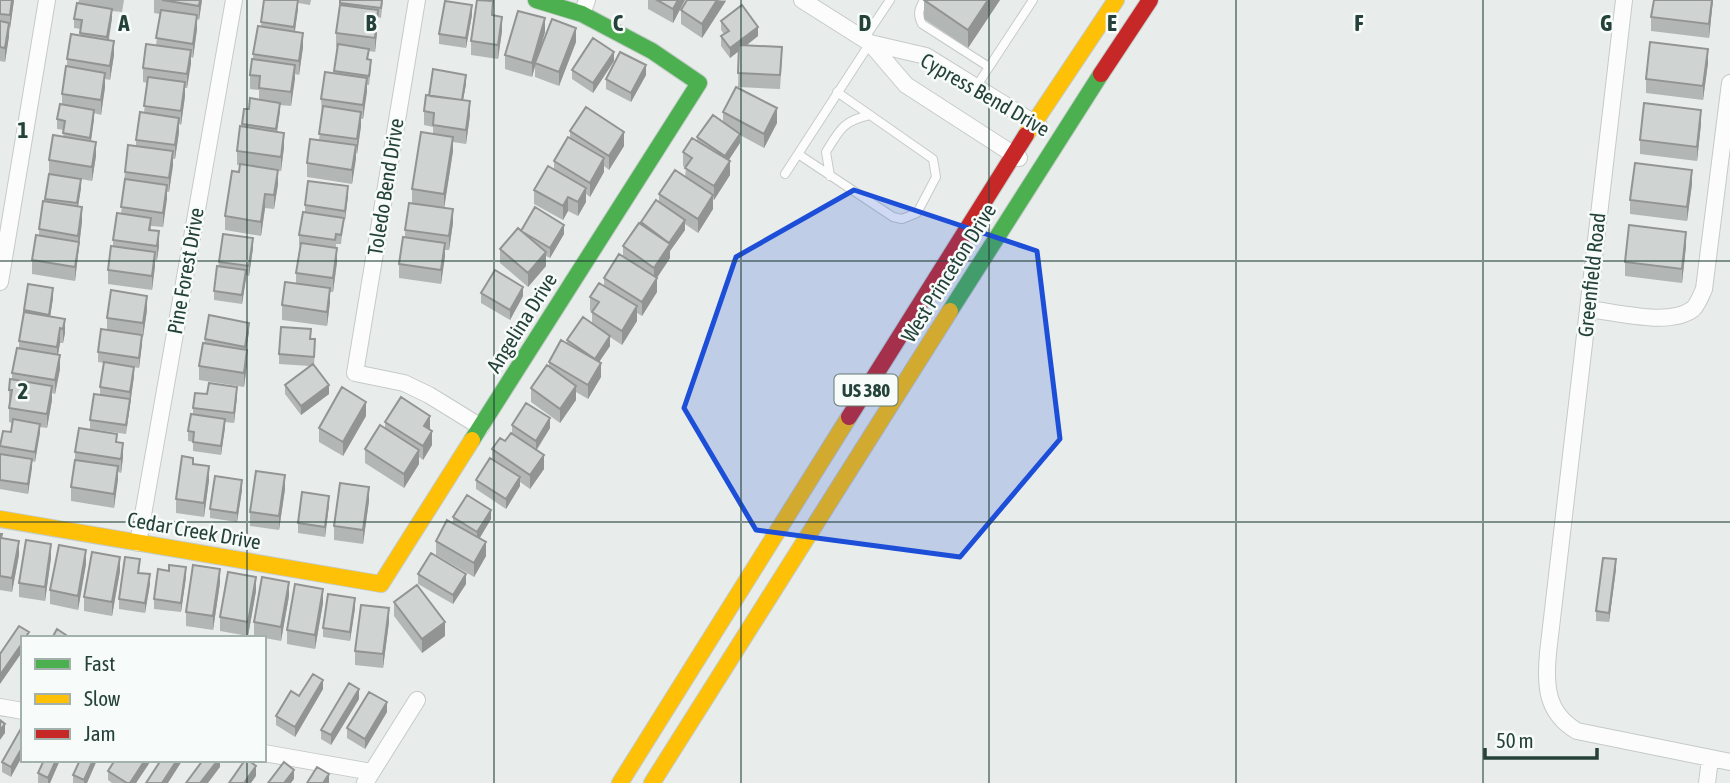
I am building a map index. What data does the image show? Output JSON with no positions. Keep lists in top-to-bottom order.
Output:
{
  "streets": {
    "main road": [
      "West Princeton Drive",
      "Angelina Drive",
      "US 380",
      "Cedar Creek Drive"
    ],
    "street": [
      "Cypress Bend Drive",
      "Toledo Bend Drive",
      "Pine Forest Drive",
      "Greenfield Road"
    ]
  },
  "crossings": [
    ["Cypress Bend Drive", "West Princeton Drive"],
    ["Toledo Bend Drive", "Angelina Drive"],
    ["Pine Forest Drive", "Cedar Creek Drive"],
    ["Angelina Drive", "Cedar Creek Drive"]
  ],
  "legend": ["Fast", "Slow", "Jam"],
  "scale_bar": "50 m",
  "grid": {
    "columns": [
      "A",
      "B",
      "C",
      "D",
      "E",
      "F",
      "G"
    ],
    "rows": ["1", "2"]
  }
}
